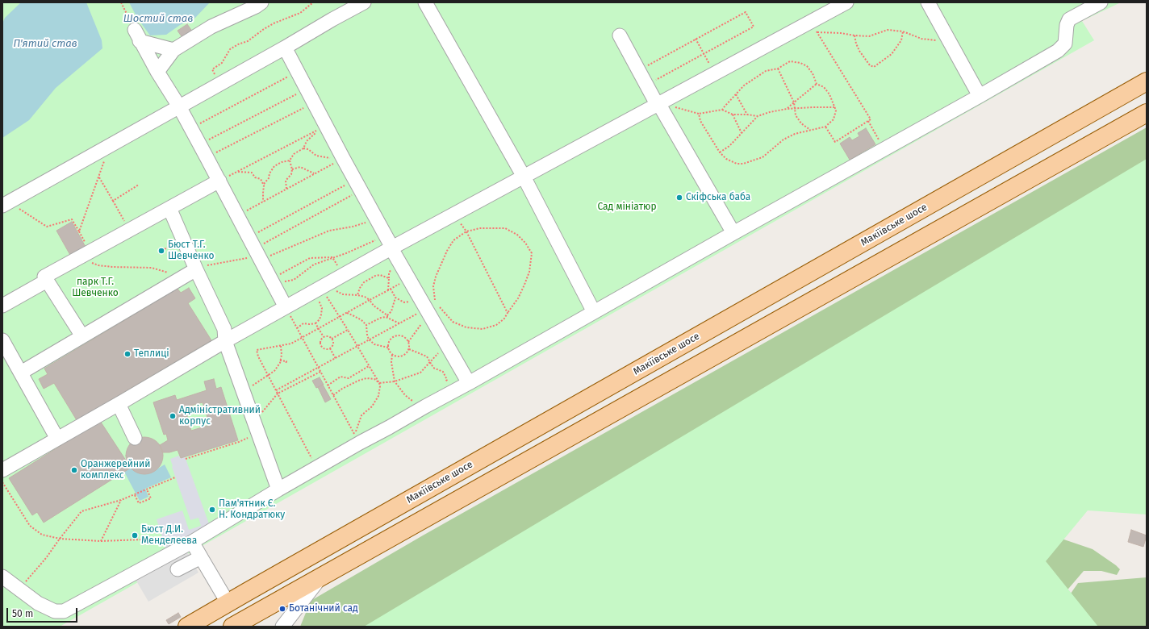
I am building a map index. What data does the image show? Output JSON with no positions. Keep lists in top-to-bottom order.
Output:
{
  "streets": {
    "main road": ["Макіївське шосе"]
  },
  "water": ["Шостий став", "П'ятий став"],
  "parks": ["Сад мініатюр", "парк Т.Г. Шевченко"],
  "places": [
    "Скіфська баба",
    "Бюст Т.Г. Шевченко",
    "Теплиці",
    "Адміністративний корпус",
    "Оранжерейний комплекс",
    "Пам'ятник Є. Н. Кондратюку",
    "Бюст Д.И. Менделеева",
    "Ботанічний сад"
  ],
  "scale_bar": "50 m"
}
